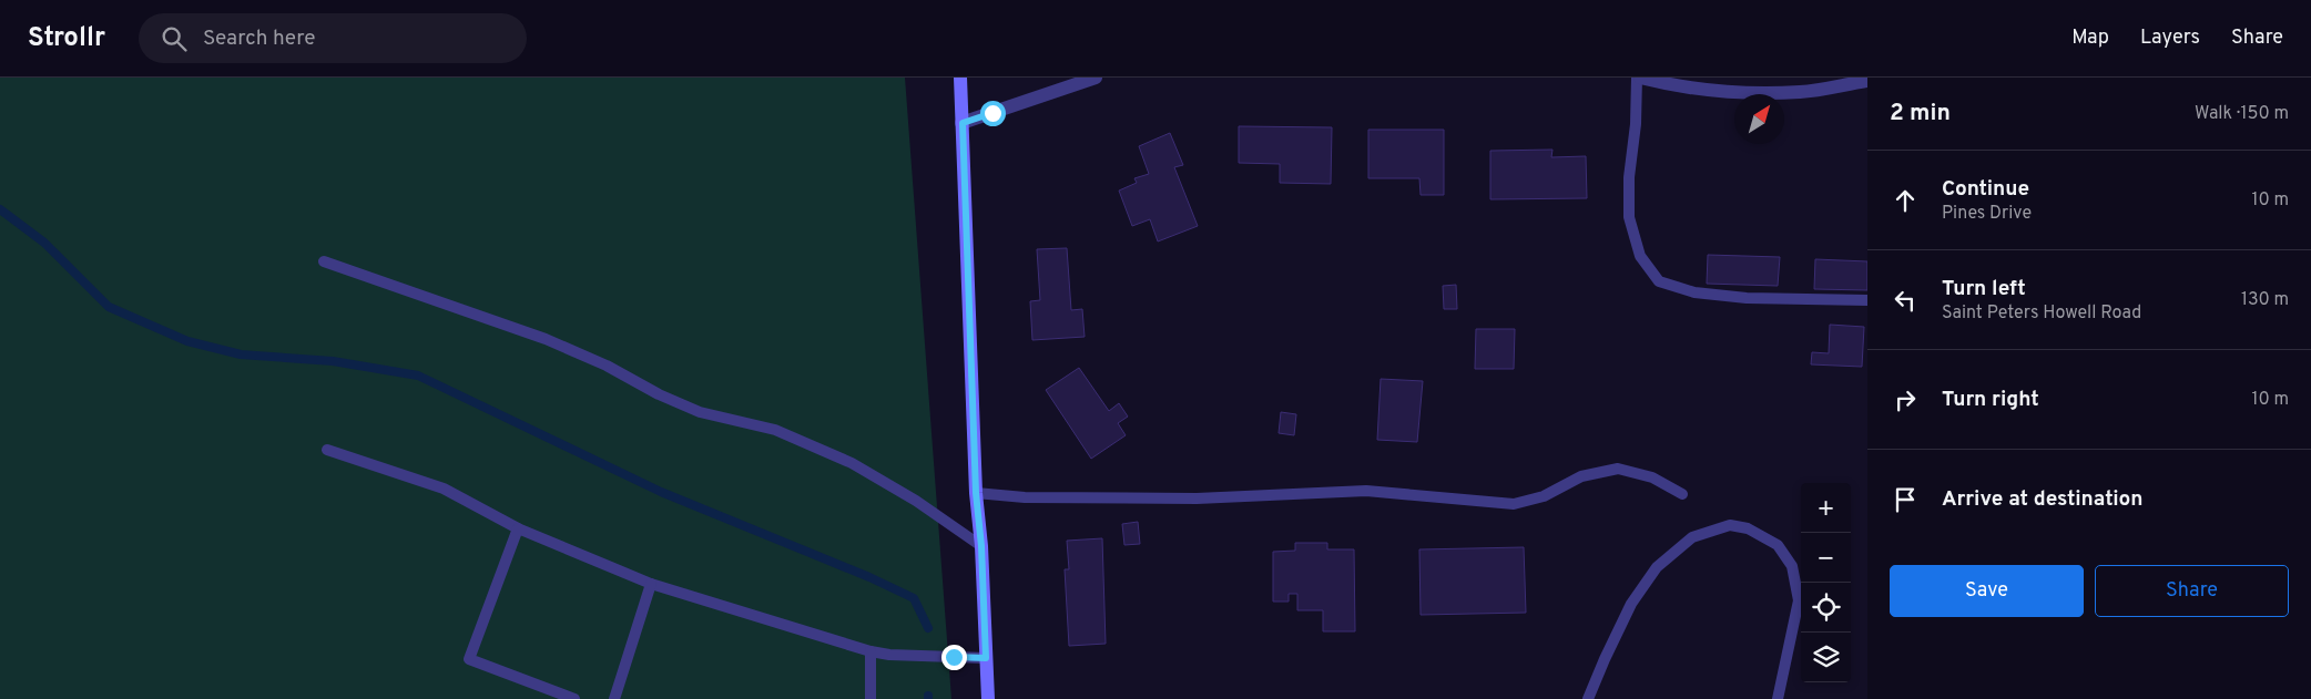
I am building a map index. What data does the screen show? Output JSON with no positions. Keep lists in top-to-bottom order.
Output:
{
  "north": "top right",
  "page": {
    "header": "Strollr",
    "search": "Search here",
    "nav": ["Map", "Layers", "Share"],
    "heading": ["2 min", "Walk · 150 m"],
    "list": [
      ["Continue", "Pines Drive", "10 m"],
      ["Turn left", "Saint Peters Howell Road", "130 m"],
      ["Turn right", "10 m"],
      "Arrive at destination"
    ],
    "map_buttons": ["+", "−"],
    "buttons": ["Save", "Share"]
  }
}
